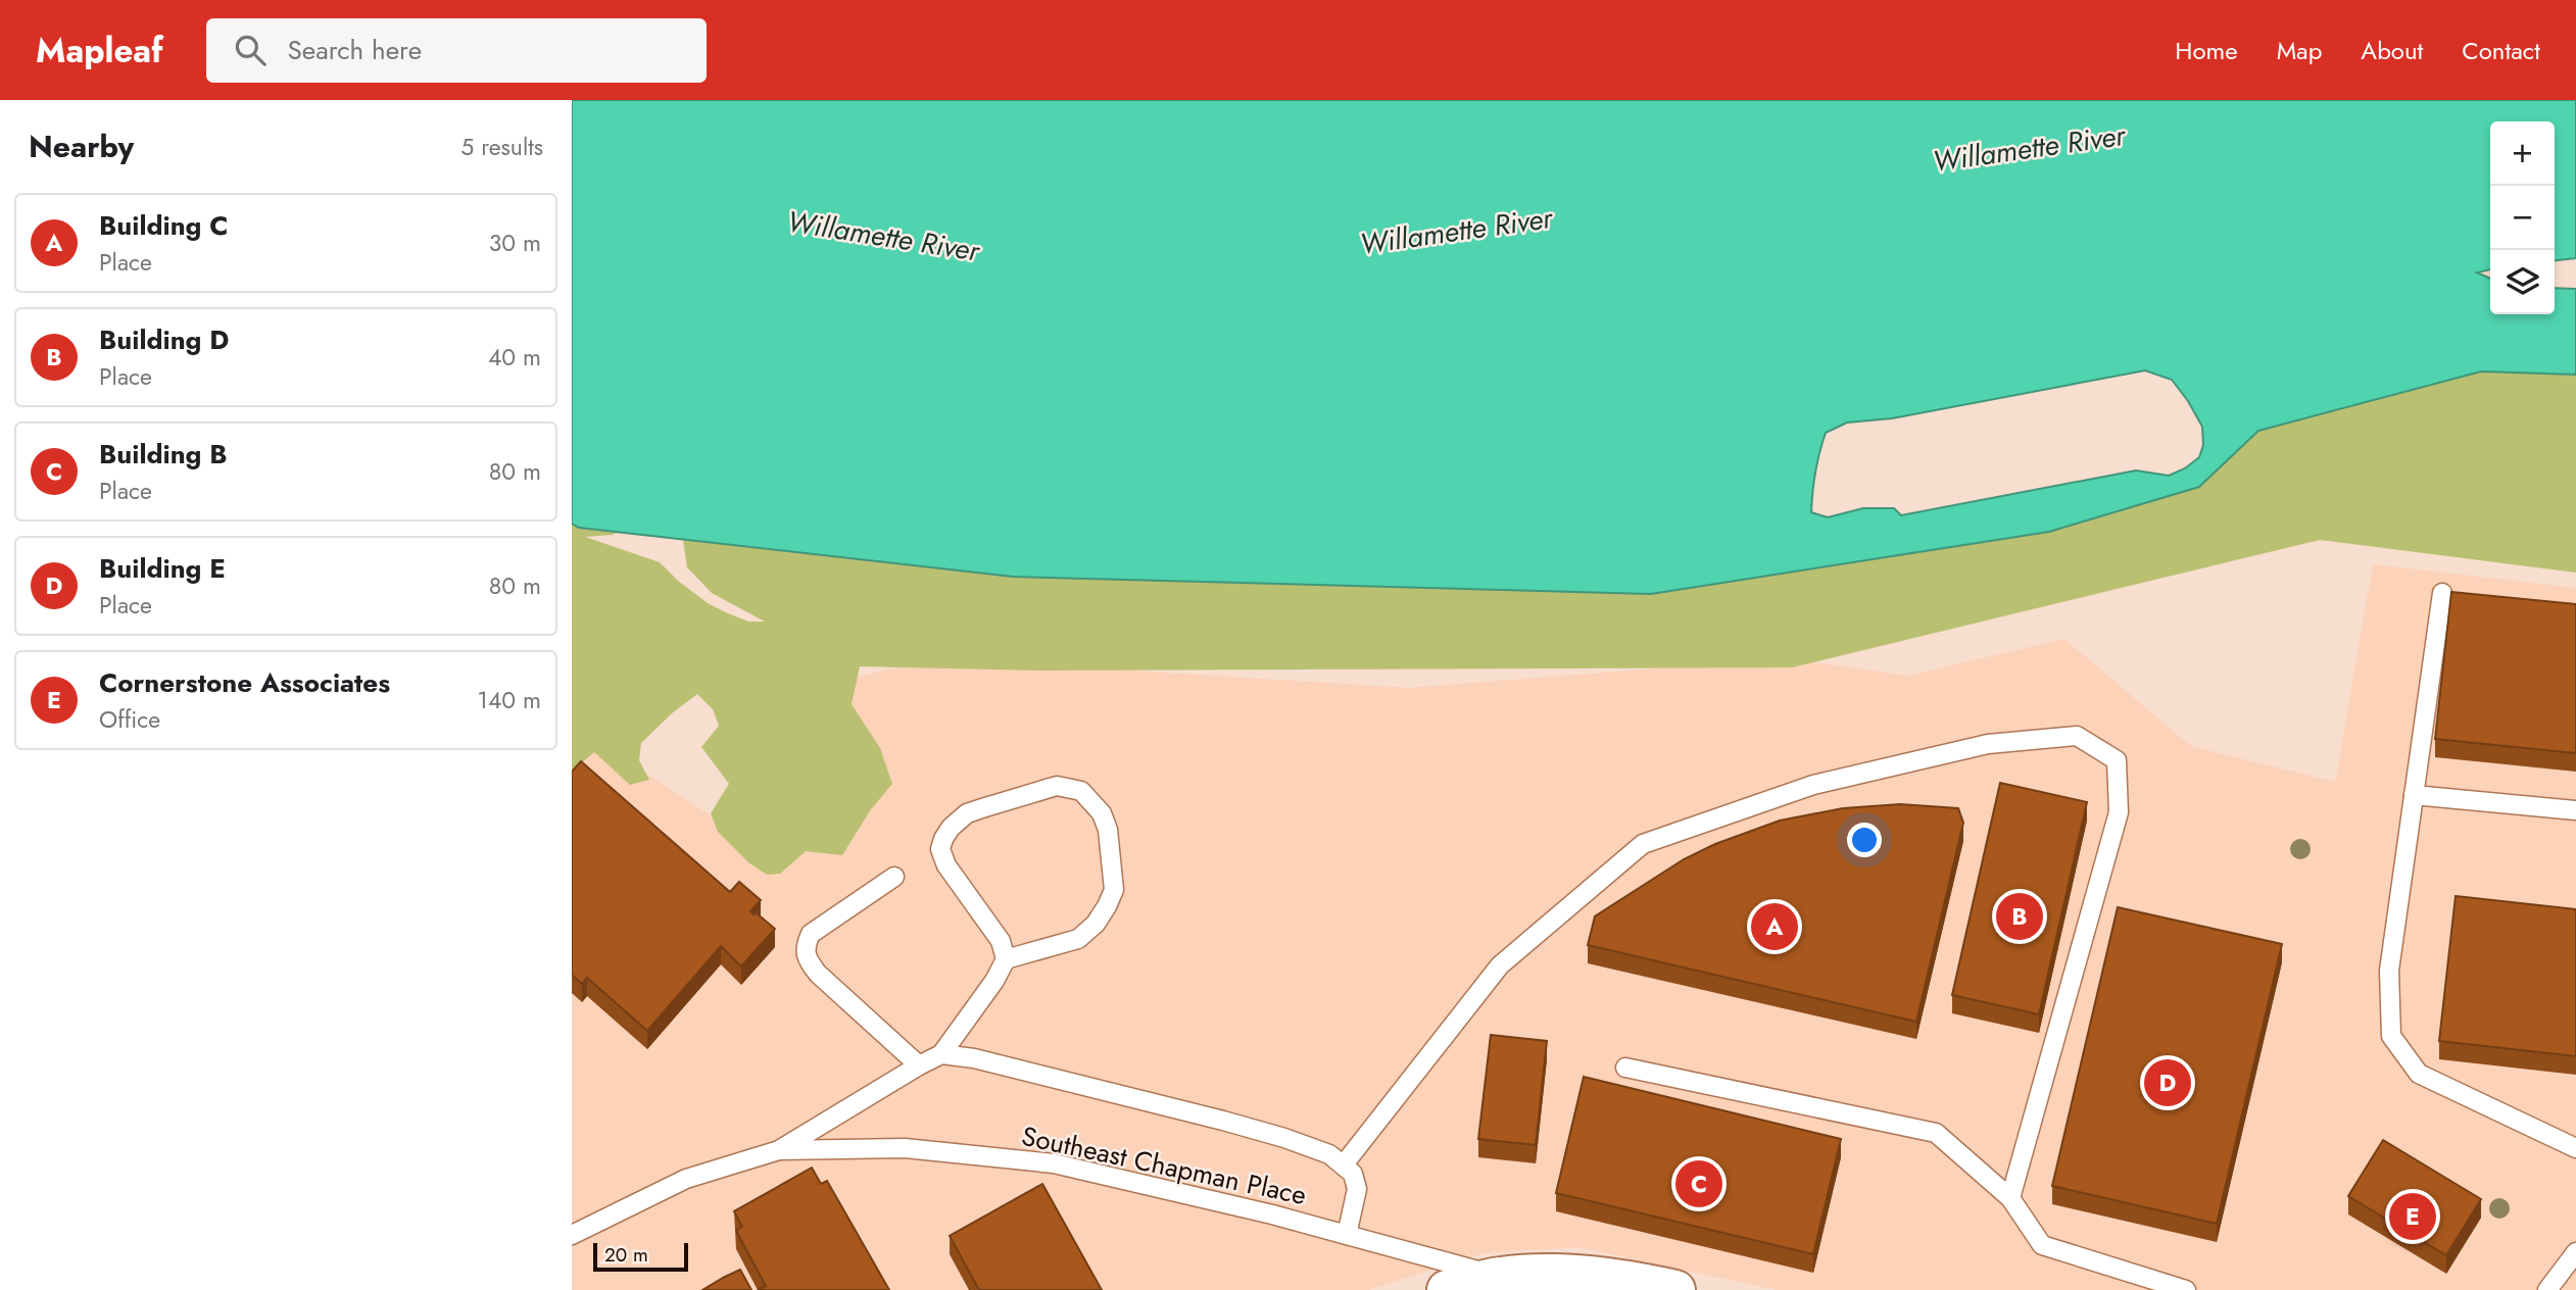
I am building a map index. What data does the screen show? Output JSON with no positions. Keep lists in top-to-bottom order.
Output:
{
  "streets": {
    "lane": ["Southeast Chapman Place"]
  },
  "water": ["Willamette River"],
  "scale_bar": "20 m",
  "page": {
    "header": "Mapleaf",
    "search": "Search here",
    "nav": [
      "Home",
      "Map",
      "About",
      "Contact"
    ],
    "heading": ["Nearby", "5 results"],
    "map_buttons": ["+", "−"],
    "list": [
      {
        "mark": "A",
        "name": "Building C",
        "note": "Place",
        "value": "30 m"
      },
      {
        "mark": "B",
        "name": "Building D",
        "note": "Place",
        "value": "40 m"
      },
      {
        "mark": "C",
        "name": "Building B",
        "note": "Place",
        "value": "80 m"
      },
      {
        "mark": "D",
        "name": "Building E",
        "note": "Place",
        "value": "80 m"
      },
      {
        "mark": "E",
        "name": "Cornerstone Associates",
        "note": "Office",
        "value": "140 m"
      }
    ],
    "pins": [
      "B",
      "A",
      "D",
      "C",
      "E"
    ],
    "scale": "20 m"
  }
}
